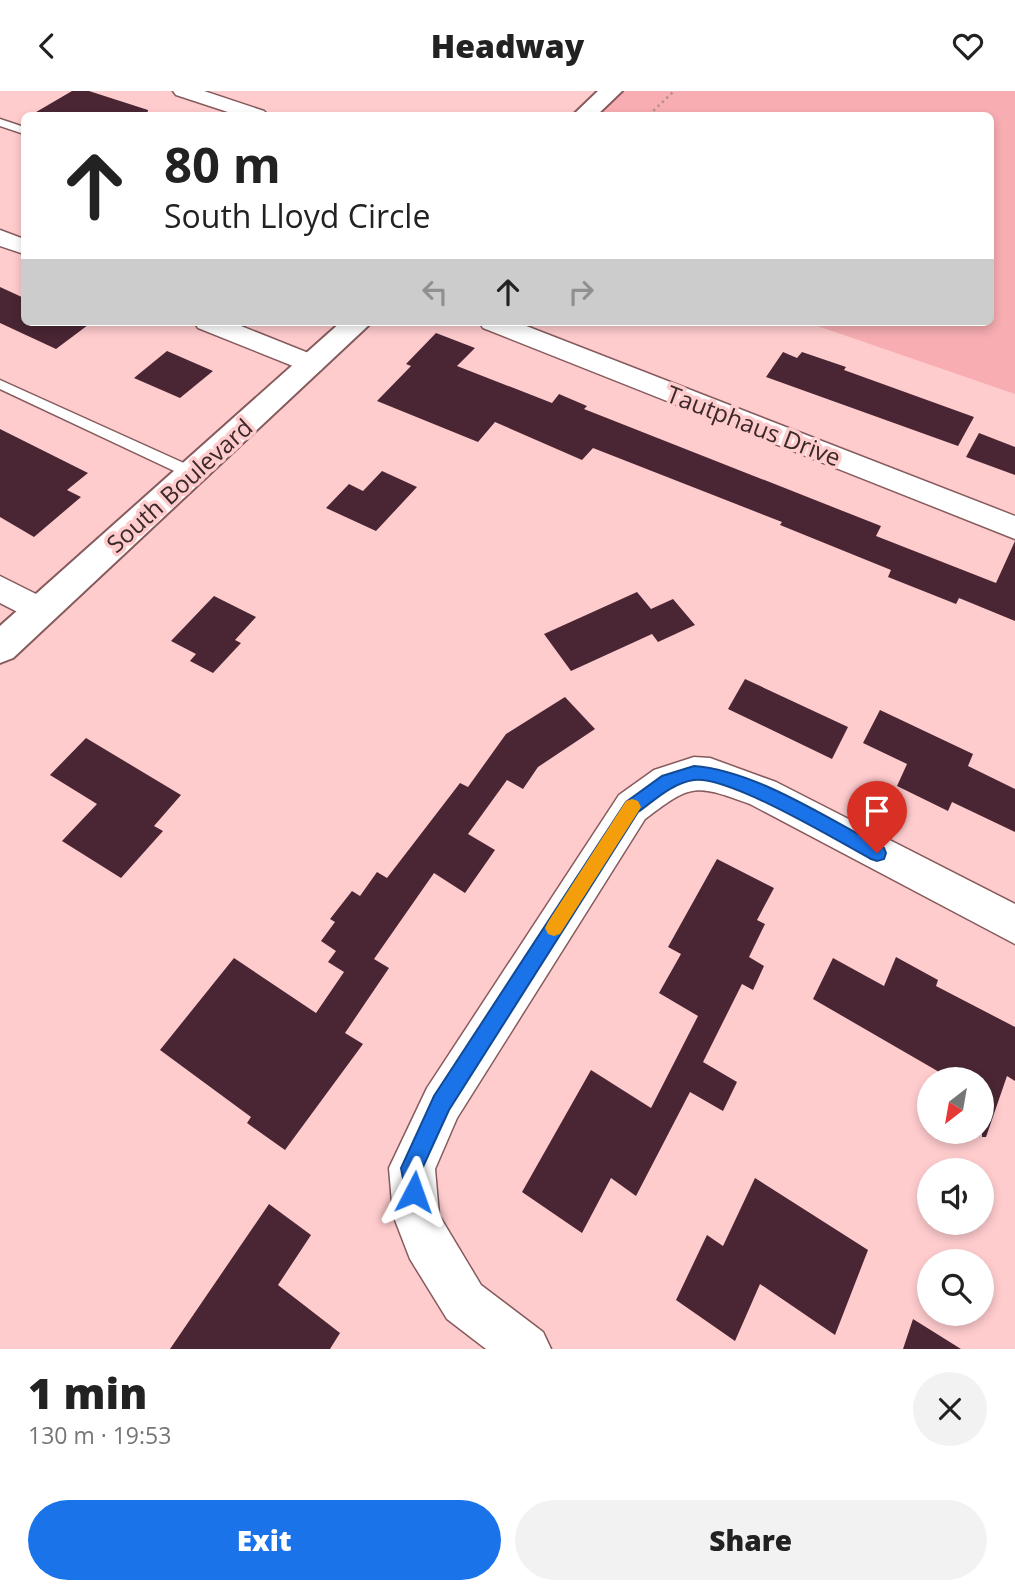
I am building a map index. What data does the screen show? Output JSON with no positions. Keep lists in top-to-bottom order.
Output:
{
  "streets": {
    "street": ["Tautphaus Drive", "South Boulevard"]
  },
  "north": "bottom left",
  "page": {
    "header": "Headway",
    "turn": ["80 m", "South Lloyd Circle"],
    "heading": ["1 min", "130 m · 19:53"],
    "buttons": ["Exit", "Share"]
  }
}
